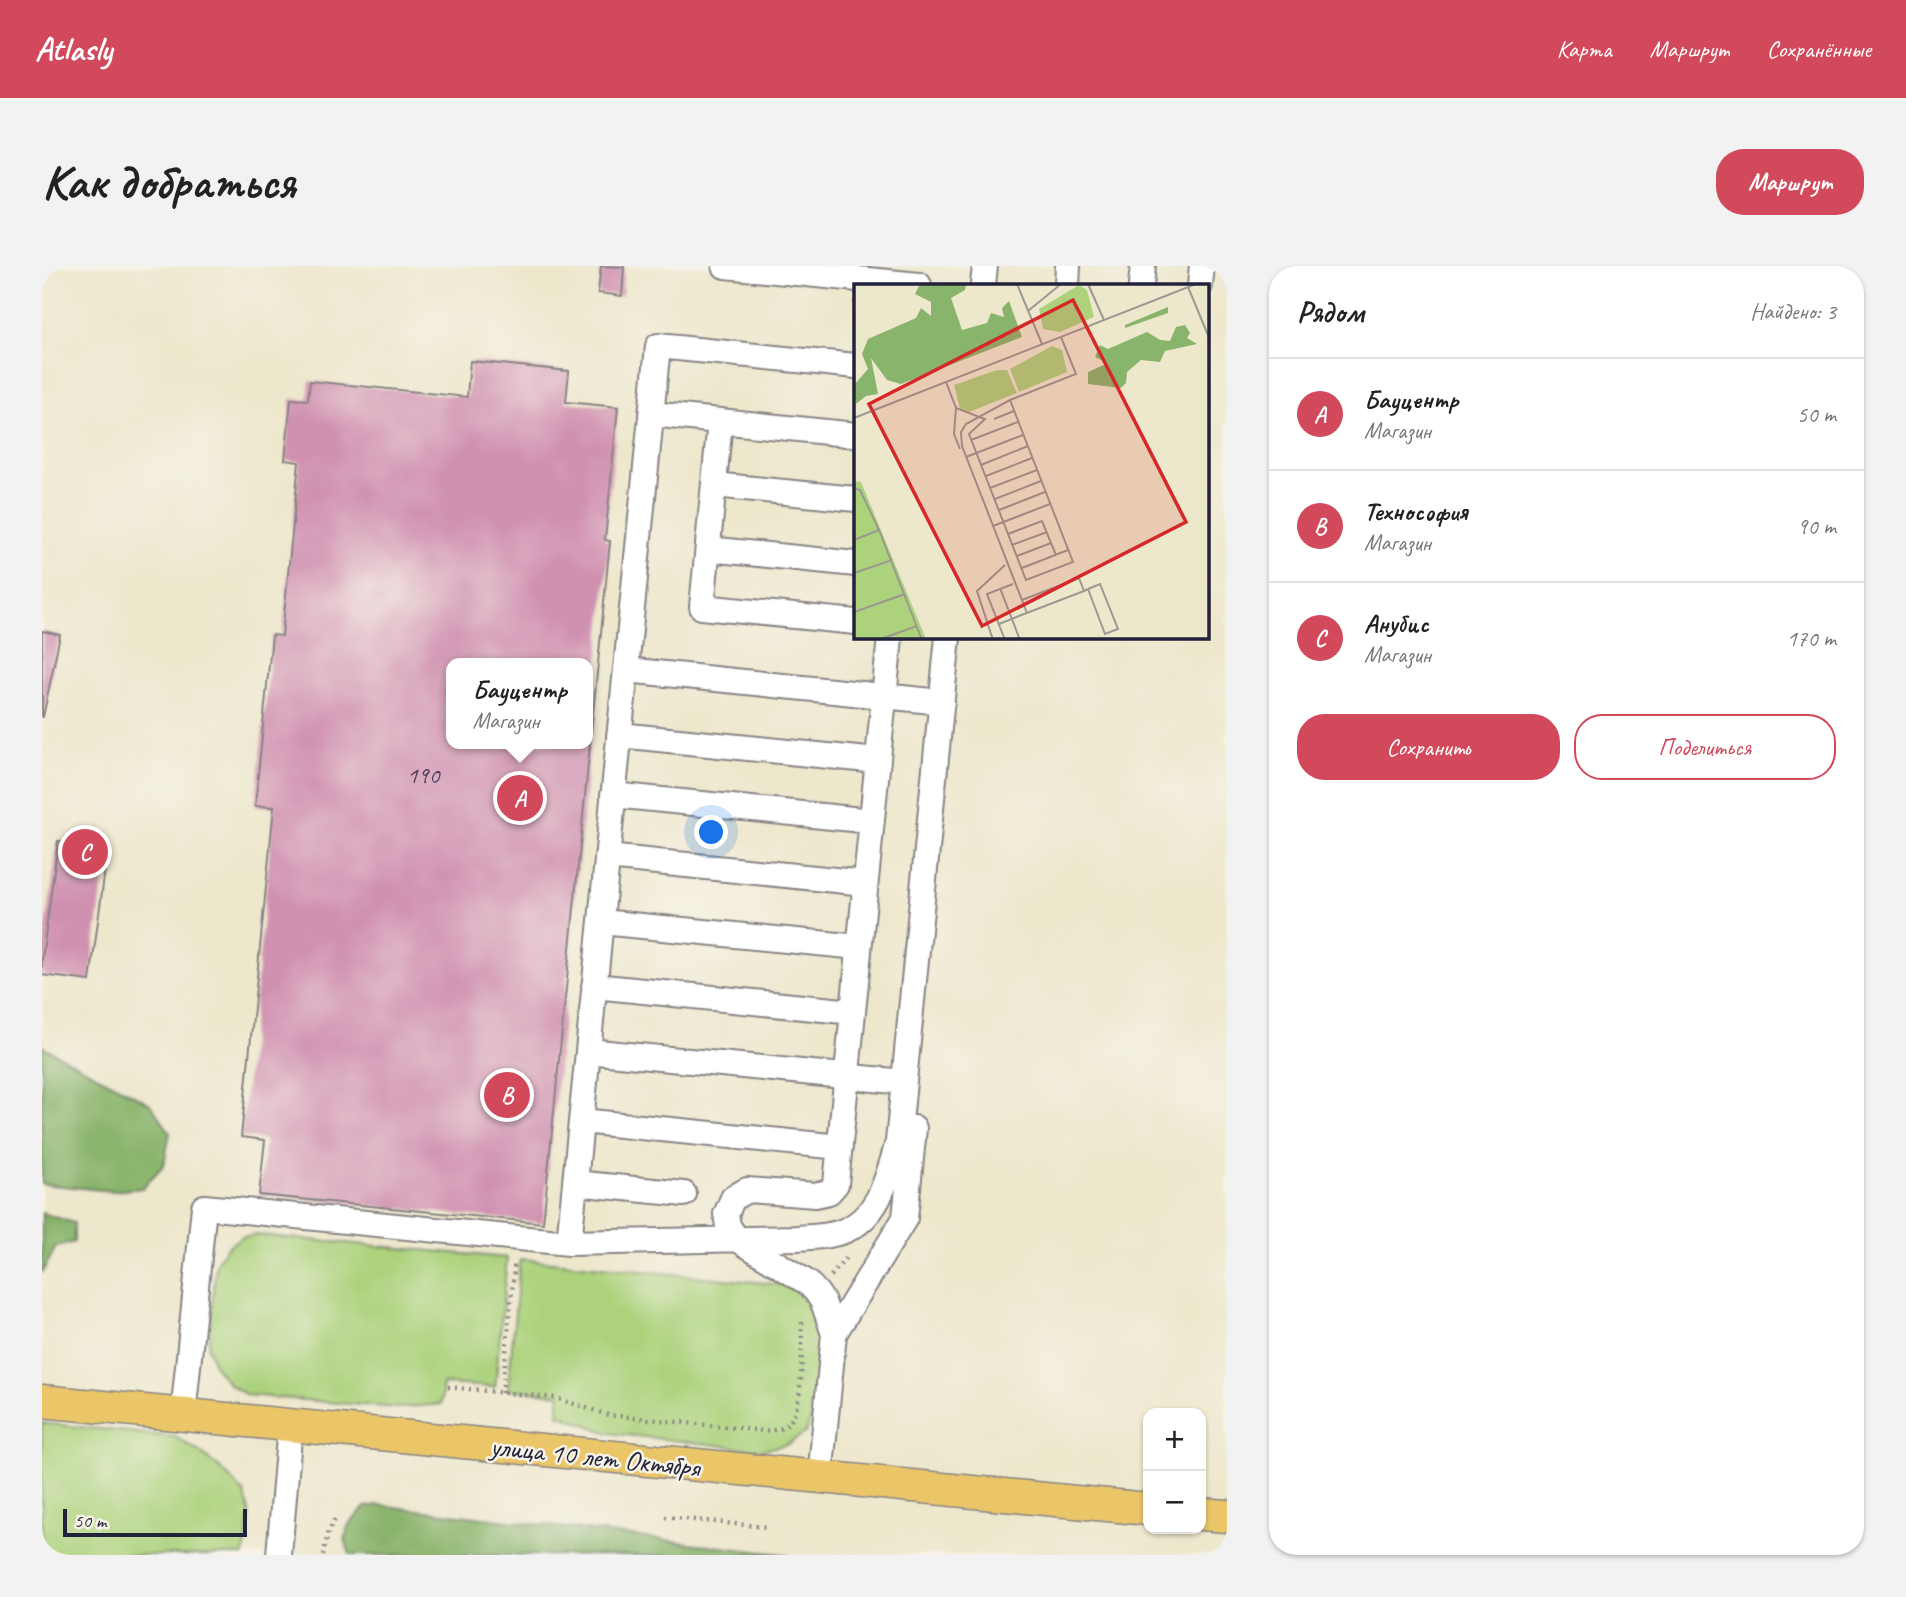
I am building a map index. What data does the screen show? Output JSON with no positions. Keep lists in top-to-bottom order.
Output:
{
  "streets": {
    "main road": ["улица 10 лет Октября"]
  },
  "house_numbers": ["190"],
  "scale_bar": "50 m",
  "page": {
    "header": "Atlasly",
    "nav": ["Карта", "Маршрут", "Сохранённые"],
    "buttons": [
      "Маршрут",
      ["Сохранить", "Поделиться"]
    ],
    "title": "Как добраться",
    "heading": ["Рядом", "Найдено: 3"],
    "list": [
      {
        "mark": "A",
        "name": "Бауцентр",
        "note": "Магазин",
        "value": "50 m"
      },
      {
        "mark": "B",
        "name": "Технософия",
        "note": "Магазин",
        "value": "90 m"
      },
      {
        "mark": "C",
        "name": "Анубис",
        "note": "Магазин",
        "value": "170 m"
      }
    ],
    "popup": ["Бауцентр", "Магазин"],
    "pins": ["A", "C", "B"],
    "map_buttons": ["+", "−"],
    "scale": "50 m"
  }
}
